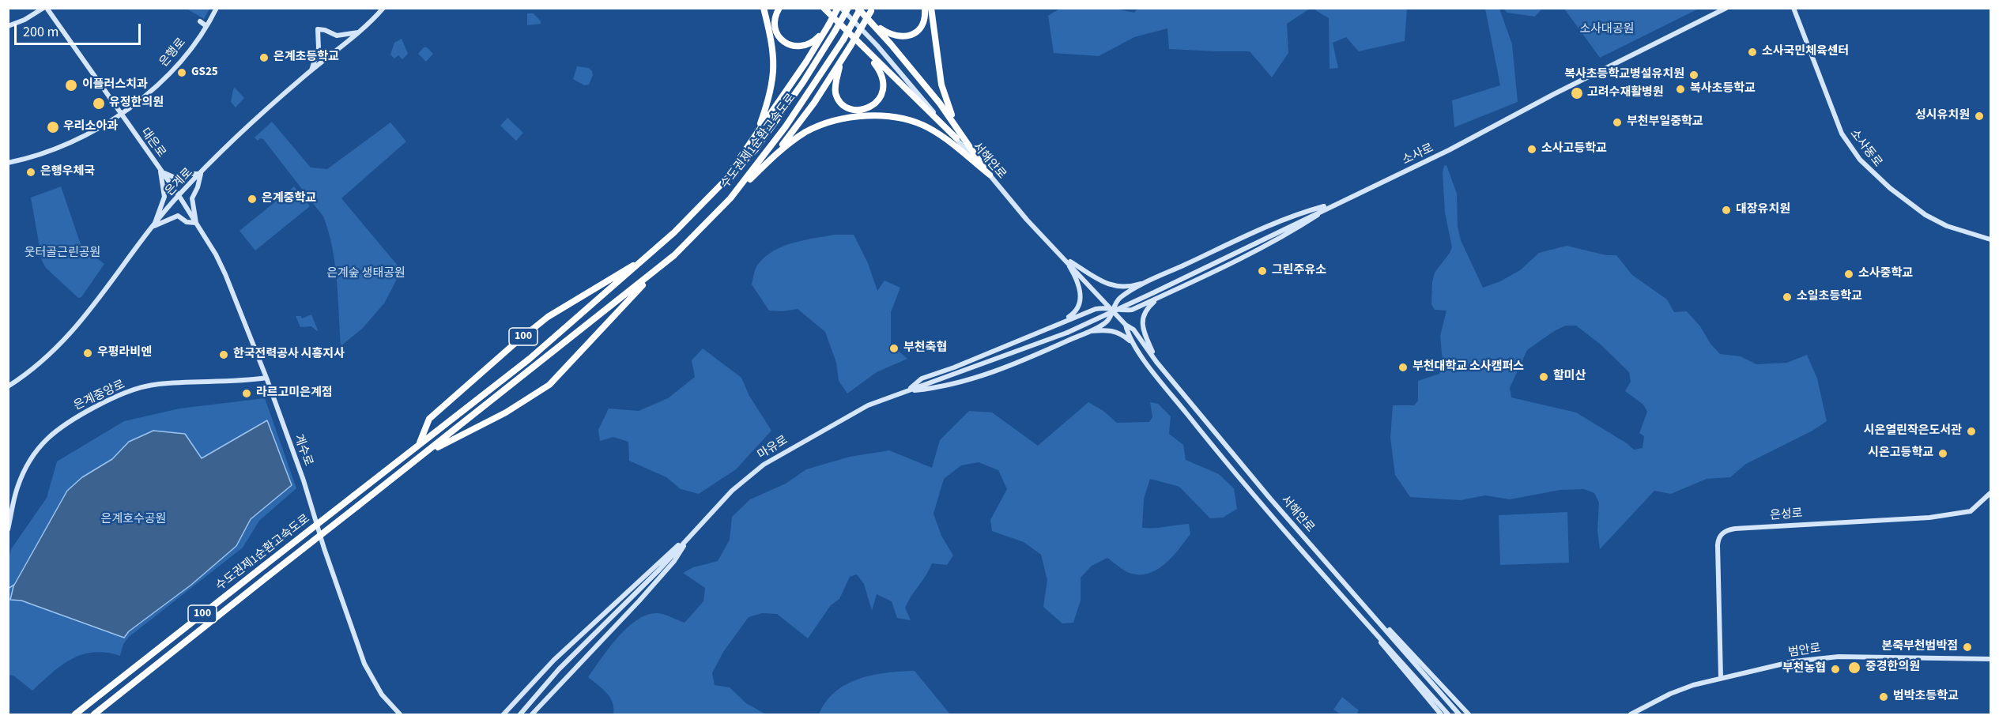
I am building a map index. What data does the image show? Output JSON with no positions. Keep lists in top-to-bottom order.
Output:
{
  "streets": {
    "highway": ["수도권제1순환고속도로", "100"],
    "street": [
      "은행로",
      "대은로",
      "소사동로",
      "소사로",
      "서해안로",
      "은계로",
      "은계중앙로",
      "마유로",
      "계수로",
      "은성로",
      "범안로"
    ]
  },
  "crossings": [
    ["은행로", "대은로"],
    ["대은로", "은계로"],
    ["대은로", "계수로"],
    ["소사로", "서해안로"],
    ["소사로", "마유로"],
    ["서해안로", "마유로"],
    ["은계로", "계수로"],
    ["은계중앙로", "계수로"],
    ["은성로", "범안로"]
  ],
  "parks": [
    "소사대공원",
    "웃터골근린공원",
    "은계숲 생태공원",
    "은계호수공원"
  ],
  "places": [
    "소사국민체육센터",
    "은계초등학교",
    "GS25",
    "복사초등학교병설유치원",
    "이플러스치과",
    "복사초등학교",
    "고려수재활병원",
    "유정한의원",
    "성시유치원",
    "부천부일중학교",
    "우리소아과",
    "소사고등학교",
    "은행우체국",
    "은계중학교",
    "대장유치원",
    "그린주유소",
    "소사중학교",
    "소일초등학교",
    "부천축협",
    "우평라비엔",
    "한국전력공사 시흥지사",
    "부천대학교 소사캠퍼스",
    "할미산",
    "라르고미은계점",
    "시온열린작은도서관",
    "시온고등학교",
    "본죽부천범박점",
    "중경한의원",
    "부천농협",
    "범박초등학교"
  ],
  "scale_bar": "200 m"
}
